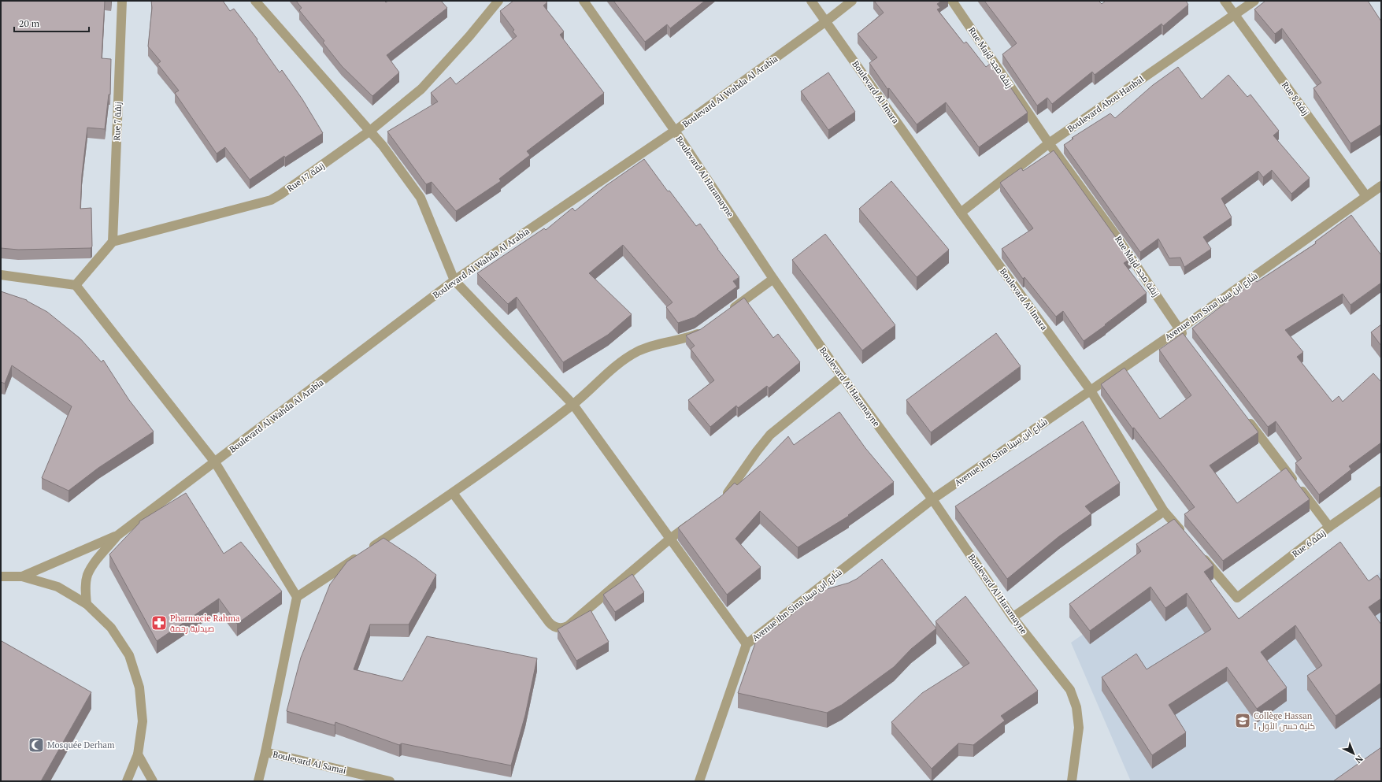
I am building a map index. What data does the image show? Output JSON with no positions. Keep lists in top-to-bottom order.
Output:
{
  "streets": {
    "street": [
      "Rue Majd زنقة مجد",
      "Boulevard Al Wahda Al Arabia",
      "Boulevard Al Imara",
      "Rue 8 زنقة",
      "Boulevard Abou Hanbal",
      "Rue 7 زنقة",
      "Boulevard Al Haramayne",
      "Rue 17 زنقة",
      "Avenue Ibn Sina شارع ابن سينا",
      "Rue 6 زنقة",
      "Boulevard Al Samai"
    ]
  },
  "crossings": [
    ["Rue Majd زنقة مجد", "Boulevard Abou Hanbal"],
    ["Rue Majd زنقة مجد", "Avenue Ibn Sina شارع ابن سينا"],
    ["Boulevard Al Wahda Al Arabia", "Boulevard Al Imara"],
    ["Boulevard Al Wahda Al Arabia", "Boulevard Al Haramayne"],
    ["Boulevard Al Imara", "Boulevard Abou Hanbal"],
    ["Boulevard Al Imara", "Avenue Ibn Sina شارع ابن سينا"],
    ["Rue 8 زنقة", "Boulevard Abou Hanbal"],
    ["Rue 8 زنقة", "Avenue Ibn Sina شارع ابن سينا"],
    ["Rue 7 زنقة", "Rue 17 زنقة"],
    ["Boulevard Al Haramayne", "Avenue Ibn Sina شارع ابن سينا"]
  ],
  "places": {
    "pharmacy": ["Pharmacie Rahma صيدلية رحمة"],
    "school or university": ["Collège Hassan I كلية حسن الأول"],
    "mosque": ["Mosquée Derham"]
  },
  "scale_bar": "20 m",
  "north": "bottom right"
}
